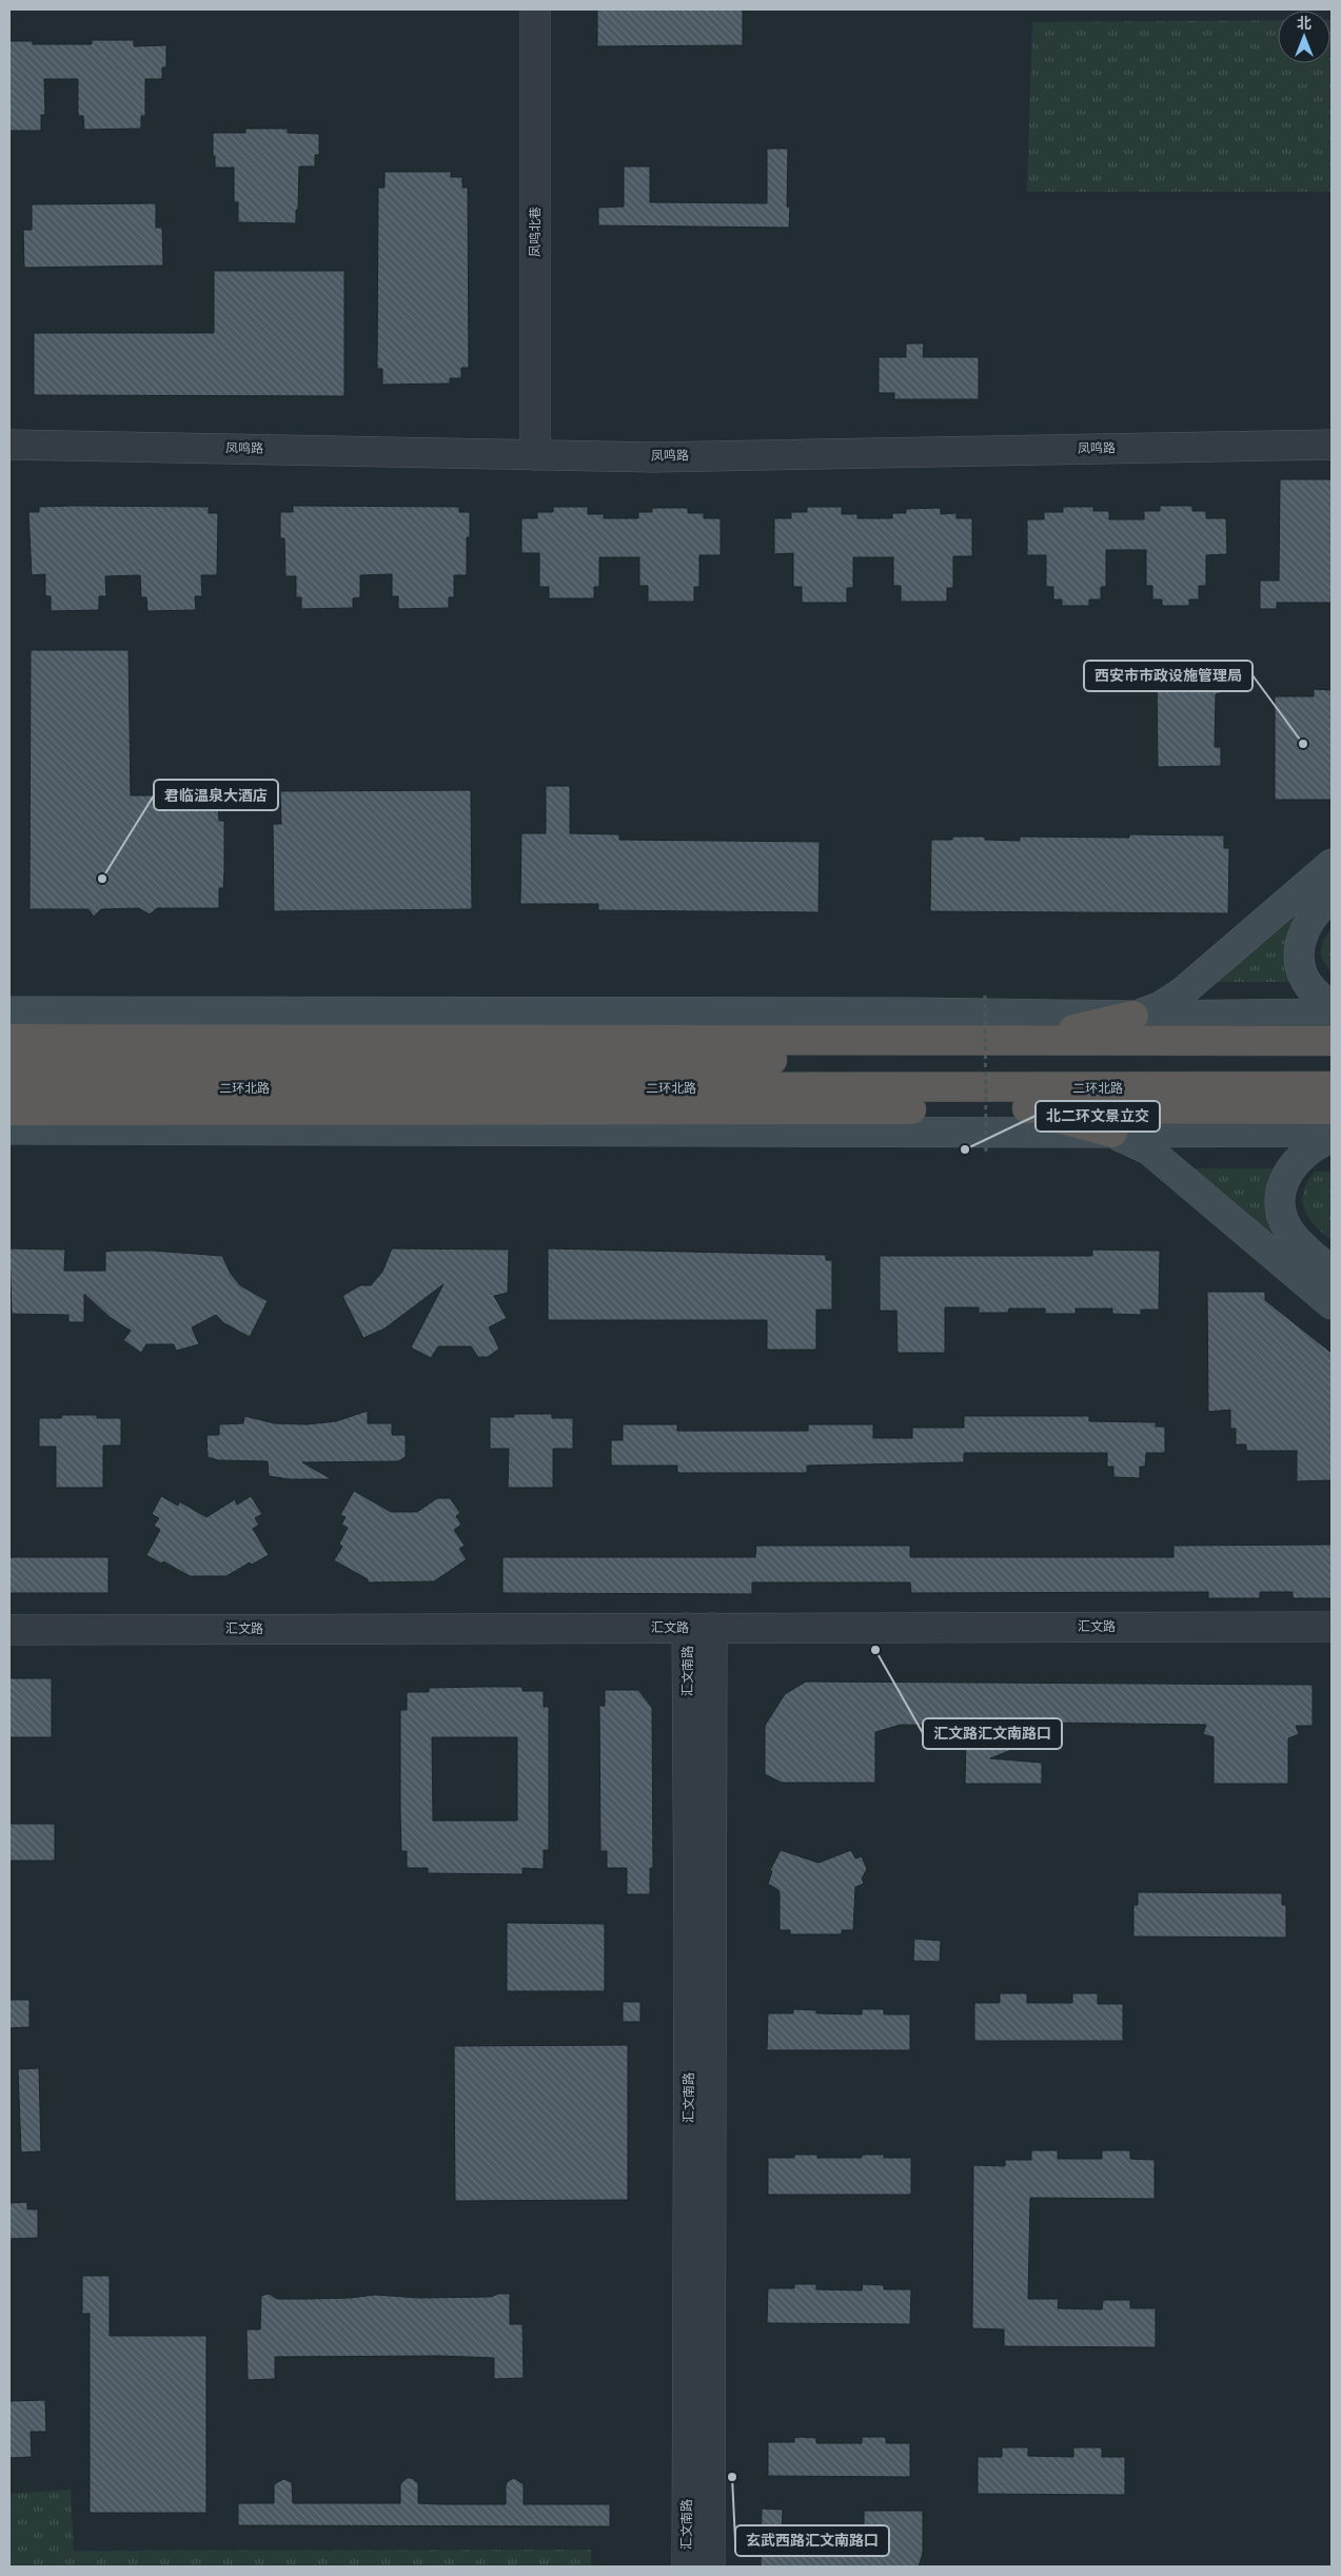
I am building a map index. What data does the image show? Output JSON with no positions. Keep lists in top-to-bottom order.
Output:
{
  "streets": {
    "highway": ["二环北路"],
    "street": [
      "凤鸣北巷",
      "凤鸣路",
      "汇文路",
      "汇文南路"
    ]
  },
  "crossings": [
    ["凤鸣北巷", "凤鸣路"],
    ["汇文路", "汇文南路"]
  ],
  "places": [
    "西安市市政设施管理局",
    "君临温泉大酒店",
    "北二环文景立交",
    "汇文路汇文南路口",
    "玄武西路汇文南路口"
  ],
  "north": "top"
}
